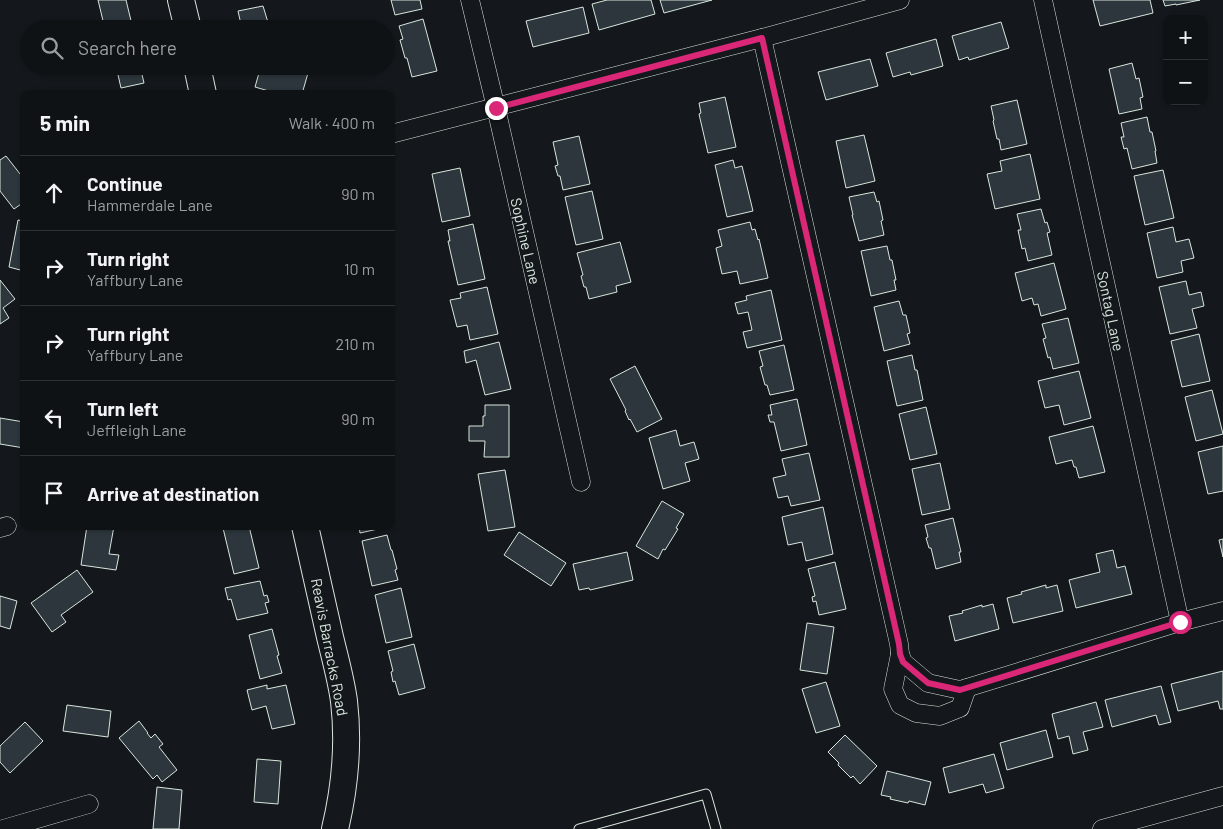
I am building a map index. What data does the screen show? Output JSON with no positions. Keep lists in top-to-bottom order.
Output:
{
  "streets": {
    "main road": ["Reavis Barracks Road"],
    "street": ["Sophine Lane", "Sontag Lane"]
  },
  "page": {
    "map_buttons": ["+", "−"],
    "search": "Search here",
    "heading": ["5 min", "Walk · 400 m"],
    "list": [
      ["Continue", "Hammerdale Lane", "90 m"],
      ["Turn right", "Yaffbury Lane", "10 m"],
      ["Turn right", "Yaffbury Lane", "210 m"],
      ["Turn left", "Jeffleigh Lane", "90 m"],
      "Arrive at destination"
    ]
  }
}
